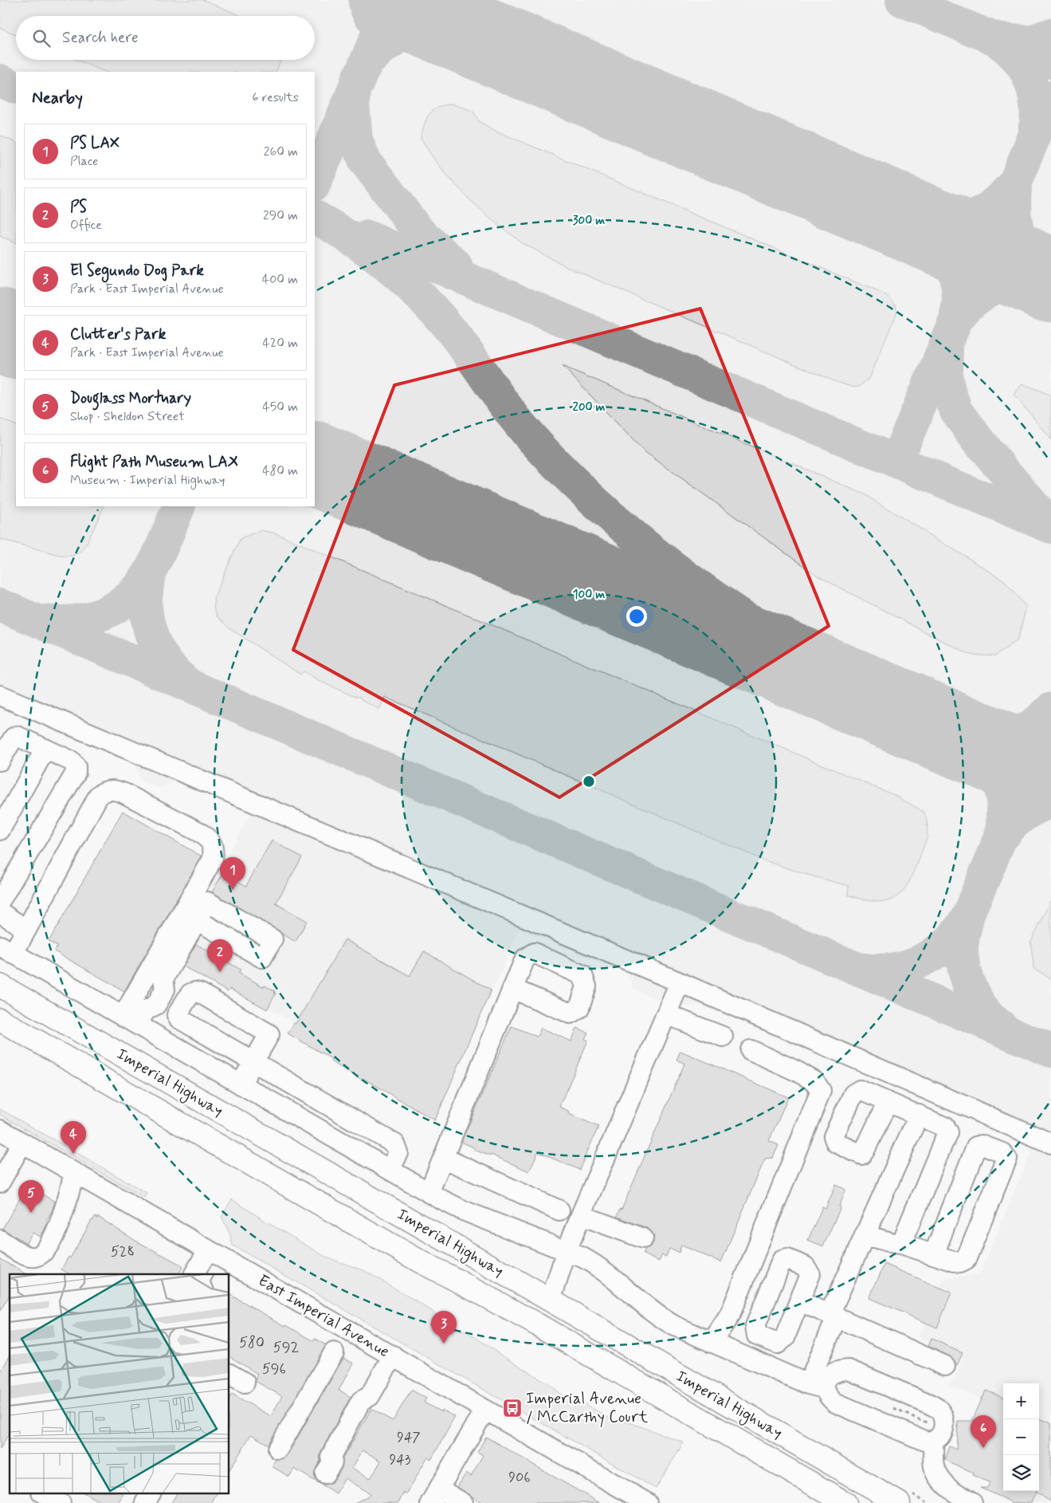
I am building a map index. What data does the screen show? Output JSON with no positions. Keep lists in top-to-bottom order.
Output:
{
  "streets": {
    "main road": ["Imperial Highway"],
    "street": ["East Imperial Avenue"]
  },
  "places": {
    "bus stop": ["Imperial Avenue / McCarthy Court"]
  },
  "house_numbers": [
    "528",
    "580",
    "592",
    "596",
    "947",
    "943",
    "906"
  ],
  "page": {
    "search": "Search here",
    "heading": ["Nearby", "6 results"],
    "list": [
      {
        "mark": "1",
        "name": "PS LAX",
        "note": "Place",
        "value": "260 m"
      },
      {
        "mark": "2",
        "name": "PS",
        "note": "Office",
        "value": "290 m"
      },
      {
        "mark": "3",
        "name": "El Segundo Dog Park",
        "note": "Park · East Imperial Avenue",
        "value": "400 m"
      },
      {
        "mark": "4",
        "name": "Clutter's Park",
        "note": "Park · East Imperial Avenue",
        "value": "420 m"
      },
      {
        "mark": "5",
        "name": "Douglass Mortuary",
        "note": "Shop · Sheldon Street",
        "value": "450 m"
      },
      {
        "mark": "6",
        "name": "Flight Path Museum LAX",
        "note": "Museum · Imperial Highway",
        "value": "480 m"
      }
    ],
    "pins": [
      "1",
      "2",
      "4",
      "5",
      "3",
      "6"
    ],
    "map_buttons": ["+", "−"]
  },
  "rings": ["300 m", "200 m", "100 m"]
}
